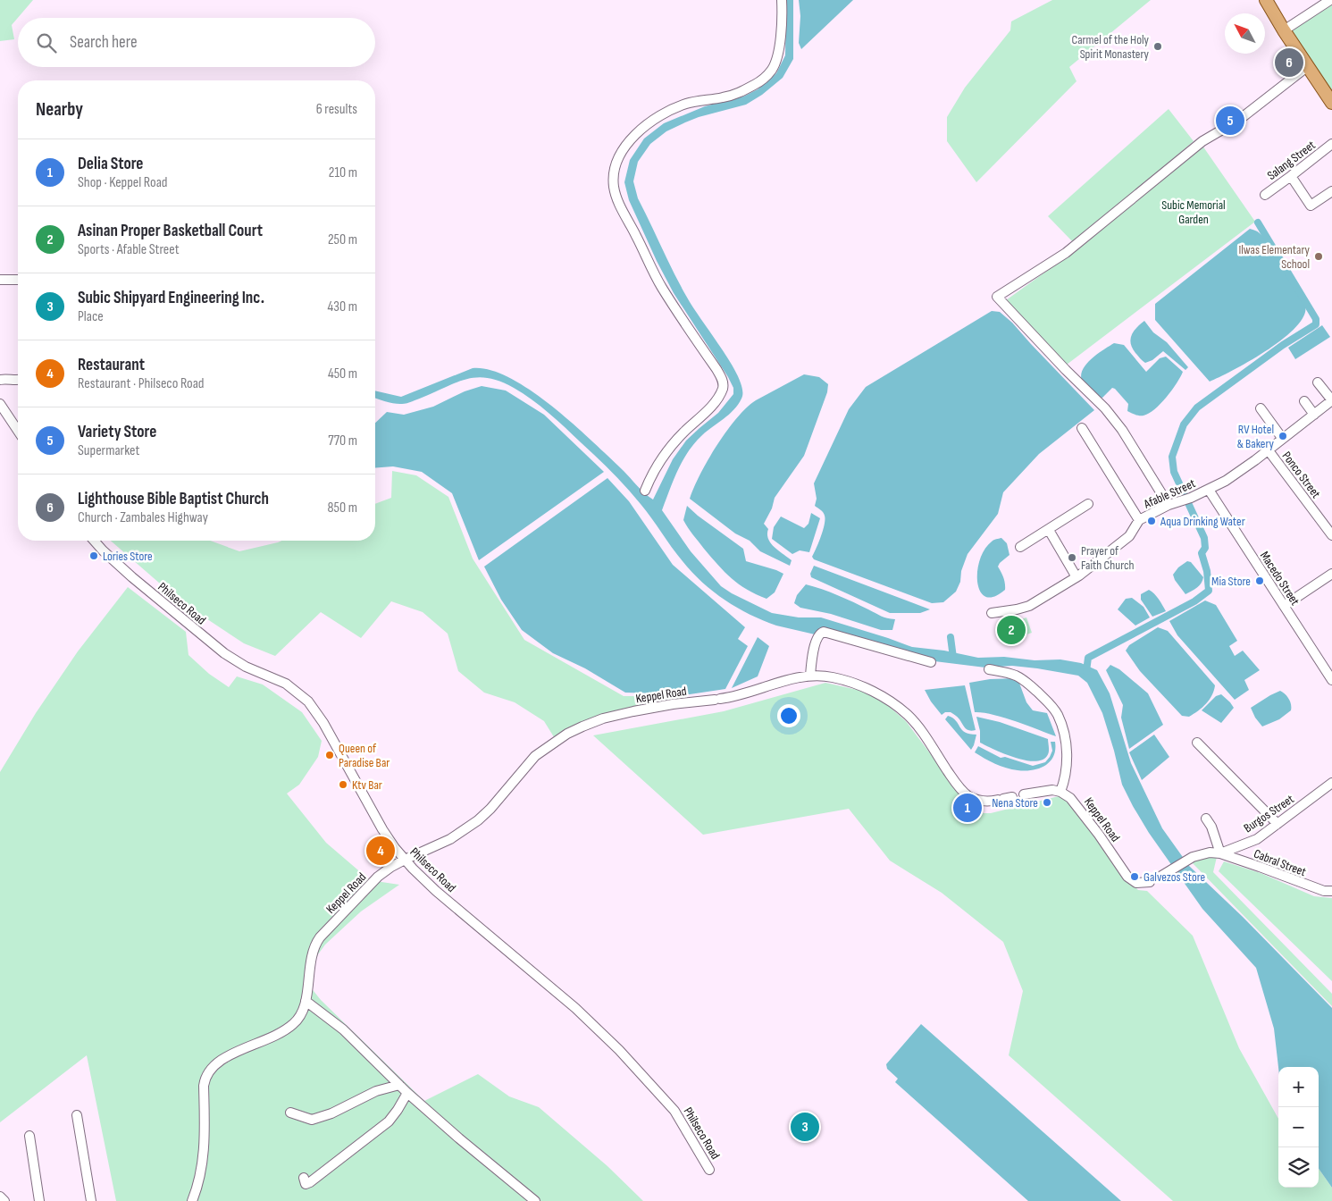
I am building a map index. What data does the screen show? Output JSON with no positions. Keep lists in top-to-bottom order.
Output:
{
  "streets": {
    "street": [
      "Salang Street",
      "Ponco Street",
      "Afable Street",
      "Macedo Street",
      "Philseco Road",
      "Keppel Road",
      "Burgos Street",
      "Cabral Street"
    ]
  },
  "crossings": [
    ["Ponco Street", "Afable Street"],
    ["Afable Street", "Macedo Street"],
    ["Philseco Road", "Keppel Road"],
    ["Keppel Road", "Burgos Street"],
    ["Burgos Street", "Cabral Street"]
  ],
  "parks": ["Subic Memorial Garden"],
  "places": [
    "Carmel of the Holy Spirit Monastery",
    "Ilwas Elementary School",
    "RV Hotel & Bakery",
    "Aqua Drinking Water",
    "Lories Store",
    "Prayer of Faith Church",
    "Mia Store",
    "Queen of Paradise Bar",
    "Ktv Bar",
    "Nena Store",
    "Galvezos Store"
  ],
  "north": "top left",
  "page": {
    "search": "Search here",
    "pins": [
      "6",
      "5",
      "2",
      "1",
      "4",
      "3"
    ],
    "heading": ["Nearby", "6 results"],
    "list": [
      {
        "mark": "1",
        "name": "Delia Store",
        "note": "Shop · Keppel Road",
        "value": "210 m"
      },
      {
        "mark": "2",
        "name": "Asinan Proper Basketball Court",
        "note": "Sports · Afable Street",
        "value": "250 m"
      },
      {
        "mark": "3",
        "name": "Subic Shipyard Engineering Inc.",
        "note": "Place",
        "value": "430 m"
      },
      {
        "mark": "4",
        "name": "Restaurant",
        "note": "Restaurant · Philseco Road",
        "value": "450 m"
      },
      {
        "mark": "5",
        "name": "Variety Store",
        "note": "Supermarket",
        "value": "770 m"
      },
      {
        "mark": "6",
        "name": "Lighthouse Bible Baptist Church",
        "note": "Church · Zambales Highway",
        "value": "850 m"
      }
    ],
    "map_buttons": ["+", "−"]
  }
}
